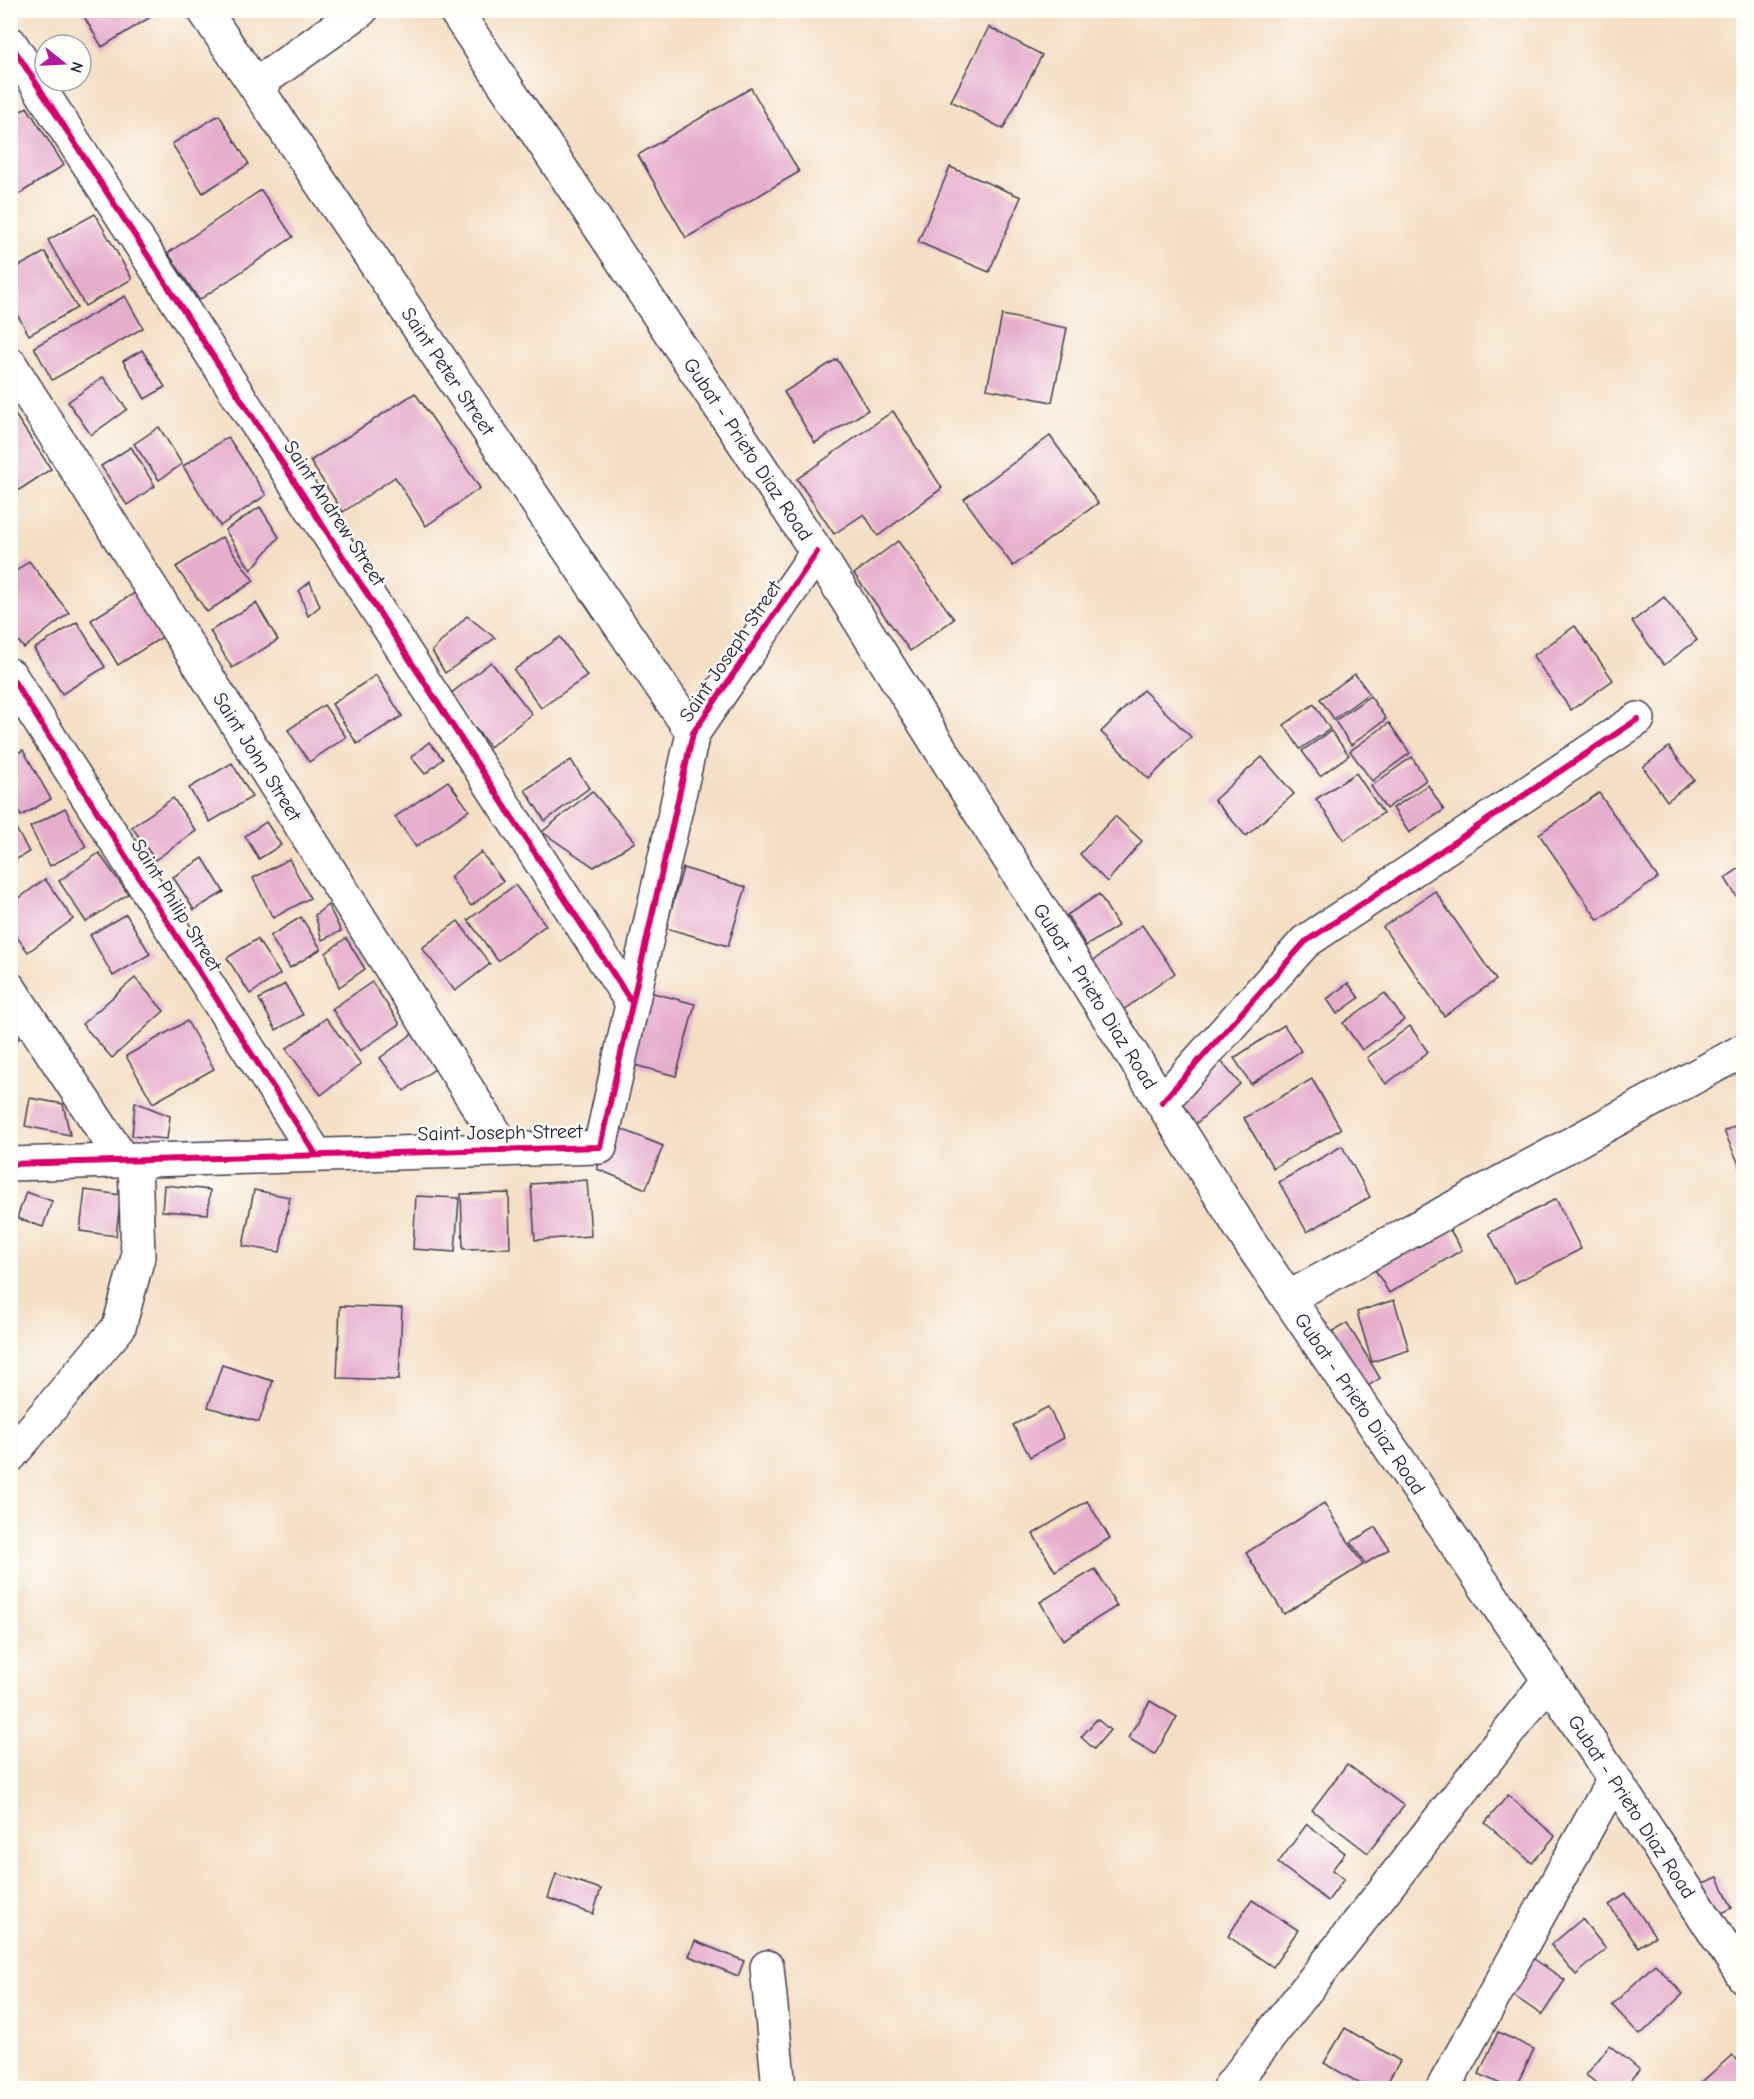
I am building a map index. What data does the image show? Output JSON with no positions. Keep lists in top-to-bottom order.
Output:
{
  "streets": {
    "street": [
      "Saint Peter Street",
      "Gubat - Prieto Diaz Road",
      "Saint Andrew Street",
      "Saint Joseph Street",
      "Saint John Street",
      "Saint Philip Street"
    ]
  },
  "crossings": [
    ["Saint Peter Street", "Saint Joseph Street"],
    ["Gubat - Prieto Diaz Road", "Saint Joseph Street"],
    ["Saint Andrew Street", "Saint Joseph Street"],
    ["Saint Joseph Street", "Saint John Street"],
    ["Saint Joseph Street", "Saint Philip Street"]
  ],
  "north": "right"
}
